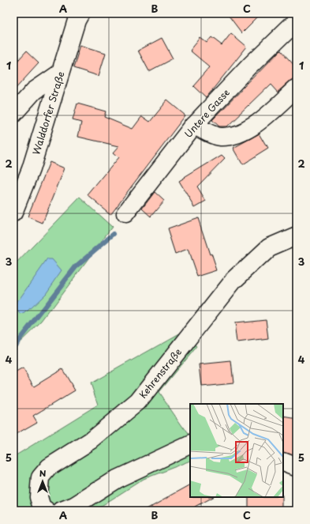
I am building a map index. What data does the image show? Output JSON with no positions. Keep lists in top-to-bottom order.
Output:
{
  "streets": {
    "street": ["Walddorfer Straße", "Untere Gasse", "Kehrenstraße"]
  },
  "north": "top",
  "grid": {
    "columns": ["A", "B", "C"],
    "rows": [
      "1",
      "2",
      "3",
      "4",
      "5"
    ]
  }
}
